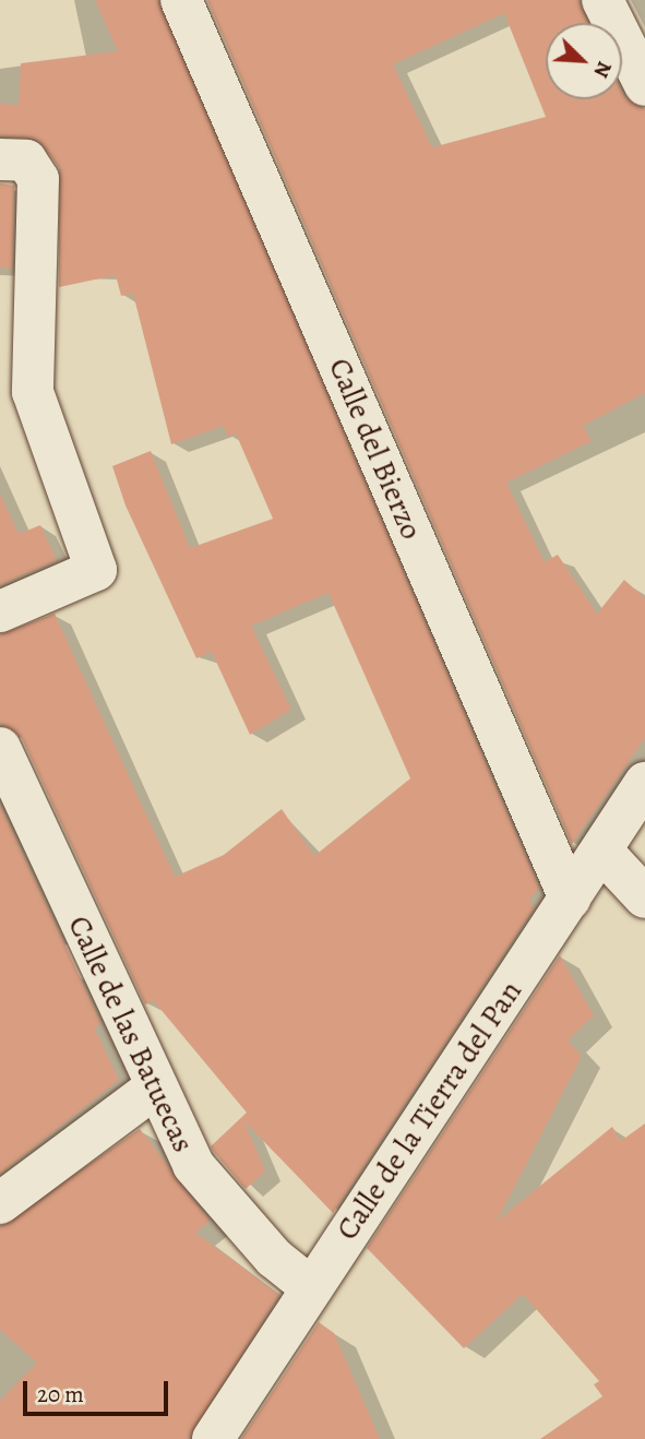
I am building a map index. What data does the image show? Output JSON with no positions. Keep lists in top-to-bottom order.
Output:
{
  "streets": {
    "street": ["Calle del Bierzo", "Calle de las Batuecas", "Calle de la Tierra del Pan"]
  },
  "crossings": [
    ["Calle del Bierzo", "Calle de la Tierra del Pan"],
    ["Calle de las Batuecas", "Calle de la Tierra del Pan"]
  ],
  "scale_bar": "20 m",
  "north": "bottom right"
}
